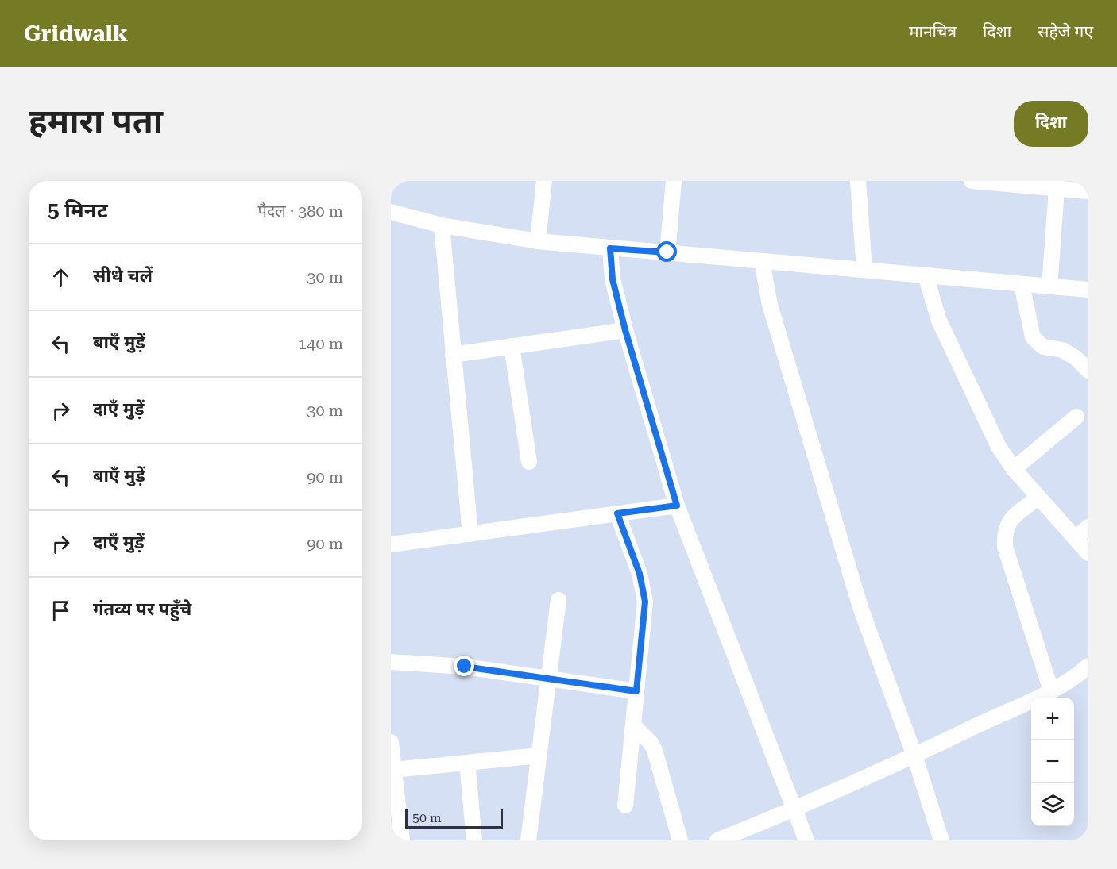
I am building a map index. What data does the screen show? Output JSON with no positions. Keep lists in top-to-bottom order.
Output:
{
  "scale_bar": "50 m",
  "page": {
    "header": "Gridwalk",
    "nav": ["मानचित्र", "दिशा", "सहेजे गए"],
    "buttons": "दिशा",
    "title": "हमारा पता",
    "heading": ["5 मिनट", "पैदल · 380 m"],
    "list": [
      ["सीधे चलें", "30 m"],
      ["बाएँ मुड़ें", "140 m"],
      ["दाएँ मुड़ें", "30 m"],
      ["बाएँ मुड़ें", "90 m"],
      ["दाएँ मुड़ें", "90 m"],
      "गंतव्य पर पहुँचे"
    ],
    "map_buttons": ["+", "−"],
    "scale": "50 m"
  }
}
